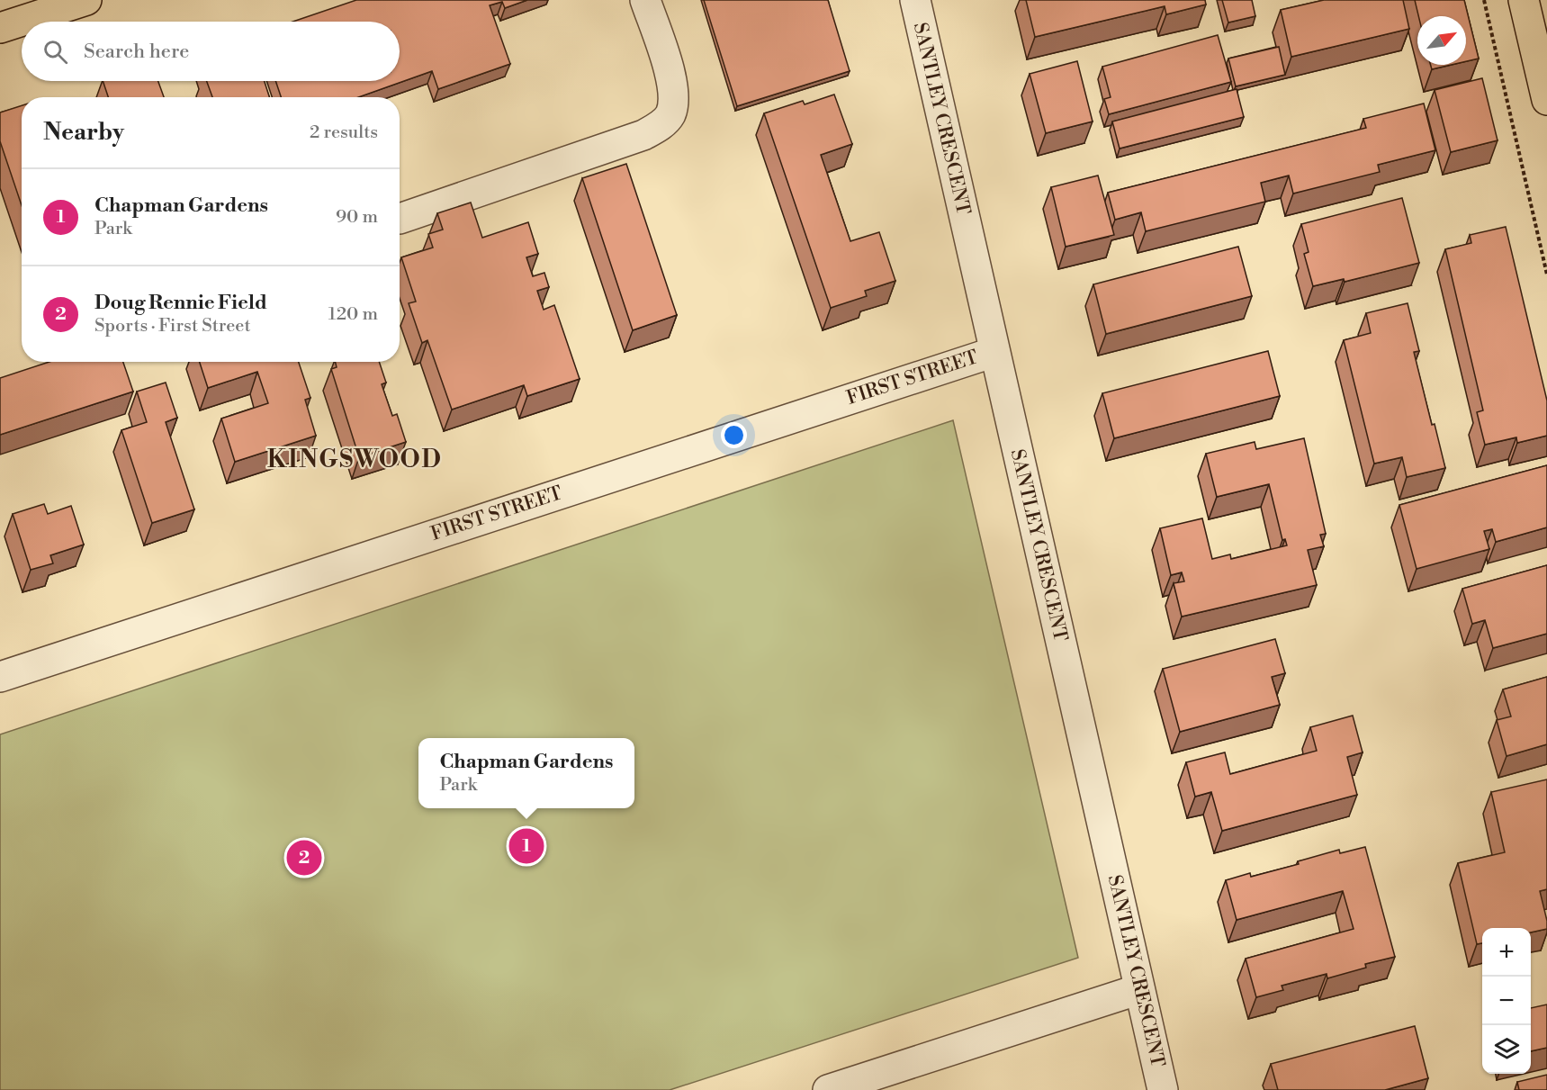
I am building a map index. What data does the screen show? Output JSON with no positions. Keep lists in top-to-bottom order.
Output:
{
  "streets": {
    "street": ["SANTLEY CRESCENT", "FIRST STREET"]
  },
  "crossings": [
    ["SANTLEY CRESCENT", "FIRST STREET"]
  ],
  "districts": ["KINGSWOOD"],
  "north": "top right",
  "page": {
    "search": "Search here",
    "heading": ["Nearby", "2 results"],
    "list": [
      {
        "mark": "1",
        "name": "Chapman Gardens",
        "note": "Park",
        "value": "90 m"
      },
      {
        "mark": "2",
        "name": "Doug Rennie Field",
        "note": "Sports · First Street",
        "value": "120 m"
      }
    ],
    "popup": ["Chapman Gardens", "Park"],
    "pins": ["1", "2"],
    "map_buttons": ["+", "−"]
  }
}
